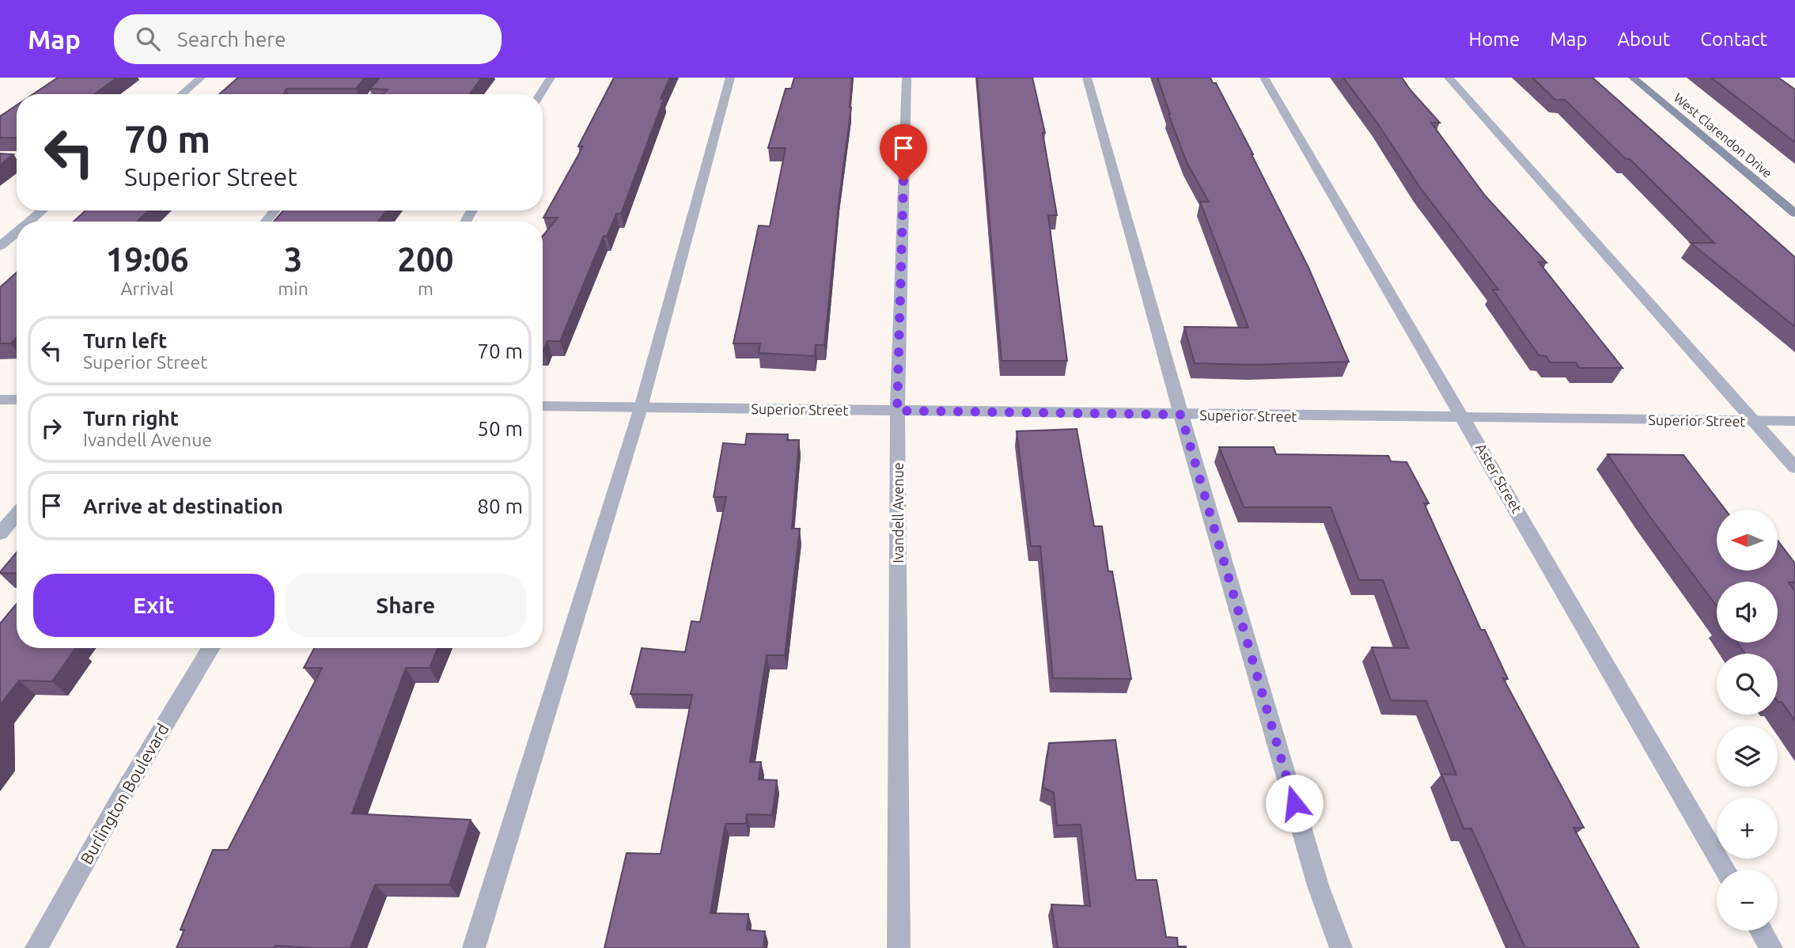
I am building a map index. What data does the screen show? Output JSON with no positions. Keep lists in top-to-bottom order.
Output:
{
  "streets": {
    "main road": ["West Clarendon Drive"],
    "street": [
      "Superior Street",
      "Aster Street",
      "Ivandell Avenue",
      "Burlington Boulevard"
    ]
  },
  "crossings": [
    ["Superior Street", "Aster Street"],
    ["Superior Street", "Ivandell Avenue"]
  ],
  "north": "left",
  "page": {
    "header": "Map",
    "search": "Search here",
    "nav": [
      "Home",
      "Map",
      "About",
      "Contact"
    ],
    "turn": ["70 m", "Superior Street"],
    "eta": [
      "19:06",
      "Arrival",
      "3",
      "min",
      "200",
      "m"
    ],
    "list": [
      {
        "name": "Turn left",
        "note": "Superior Street",
        "value": "70 m"
      },
      {
        "name": "Turn right",
        "note": "Ivandell Avenue",
        "value": "50 m"
      },
      {
        "name": "Arrive at destination",
        "value": "80 m"
      }
    ],
    "map_buttons": ["+", "−"],
    "buttons": ["Exit", "Share"]
  }
}
